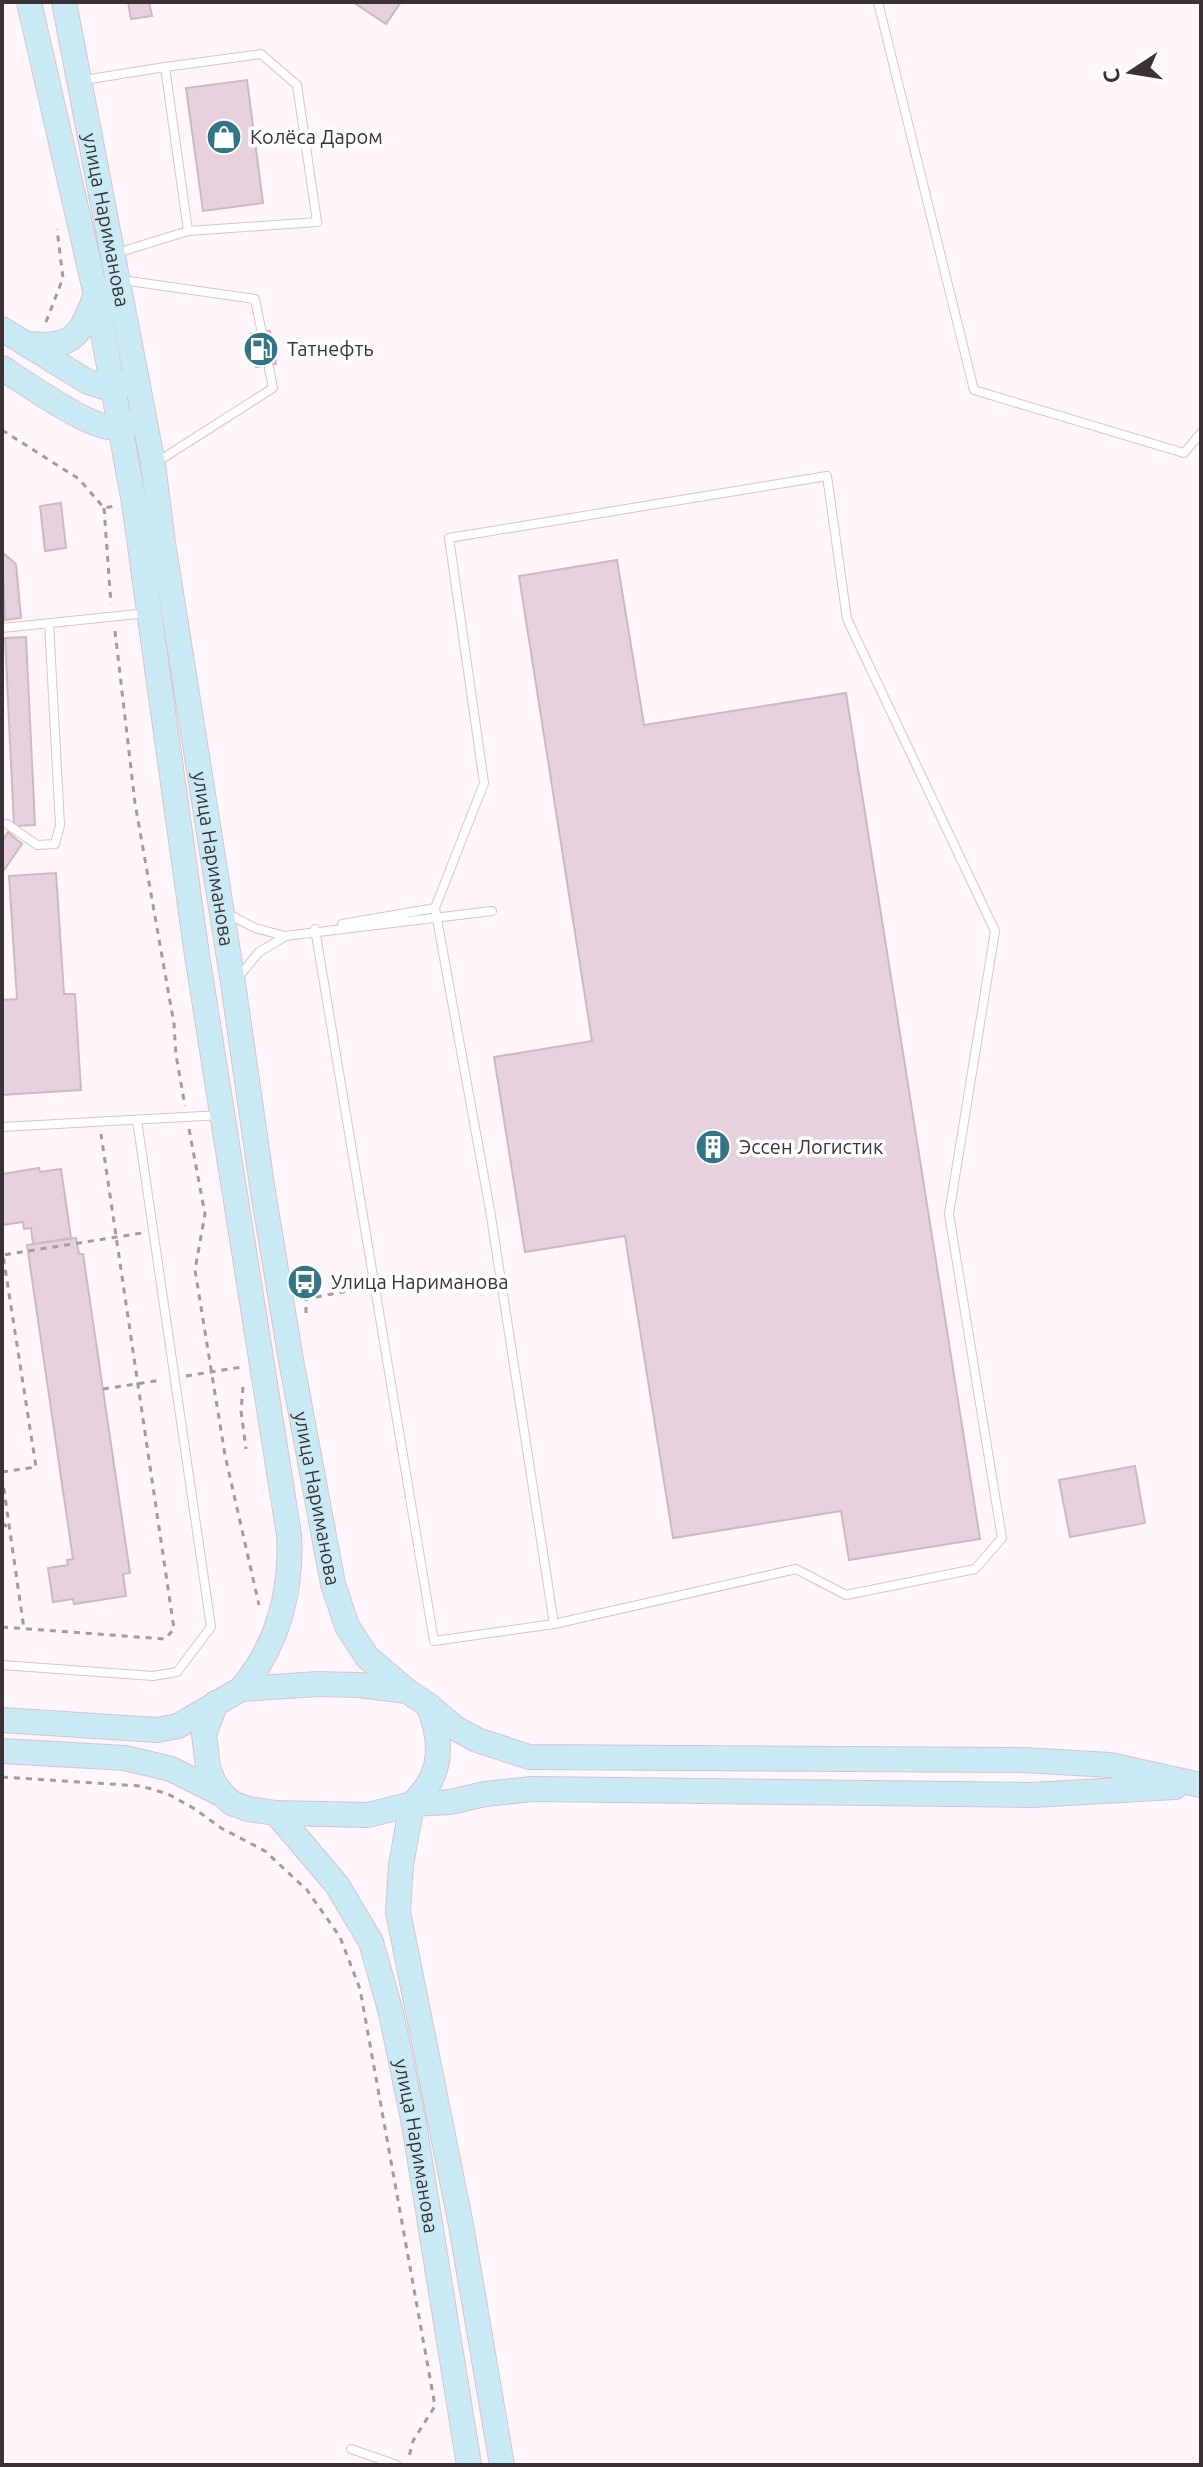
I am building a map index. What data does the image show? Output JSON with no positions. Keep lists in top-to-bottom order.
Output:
{
  "streets": {
    "main road": ["улица Нариманова"]
  },
  "places": {
    "shop": ["Колёса Даром"],
    "fuel station": ["Татнефть"],
    "building": ["Эссен Логистик"],
    "bus stop": ["Улица Нариманова"]
  },
  "north": "left"
}
